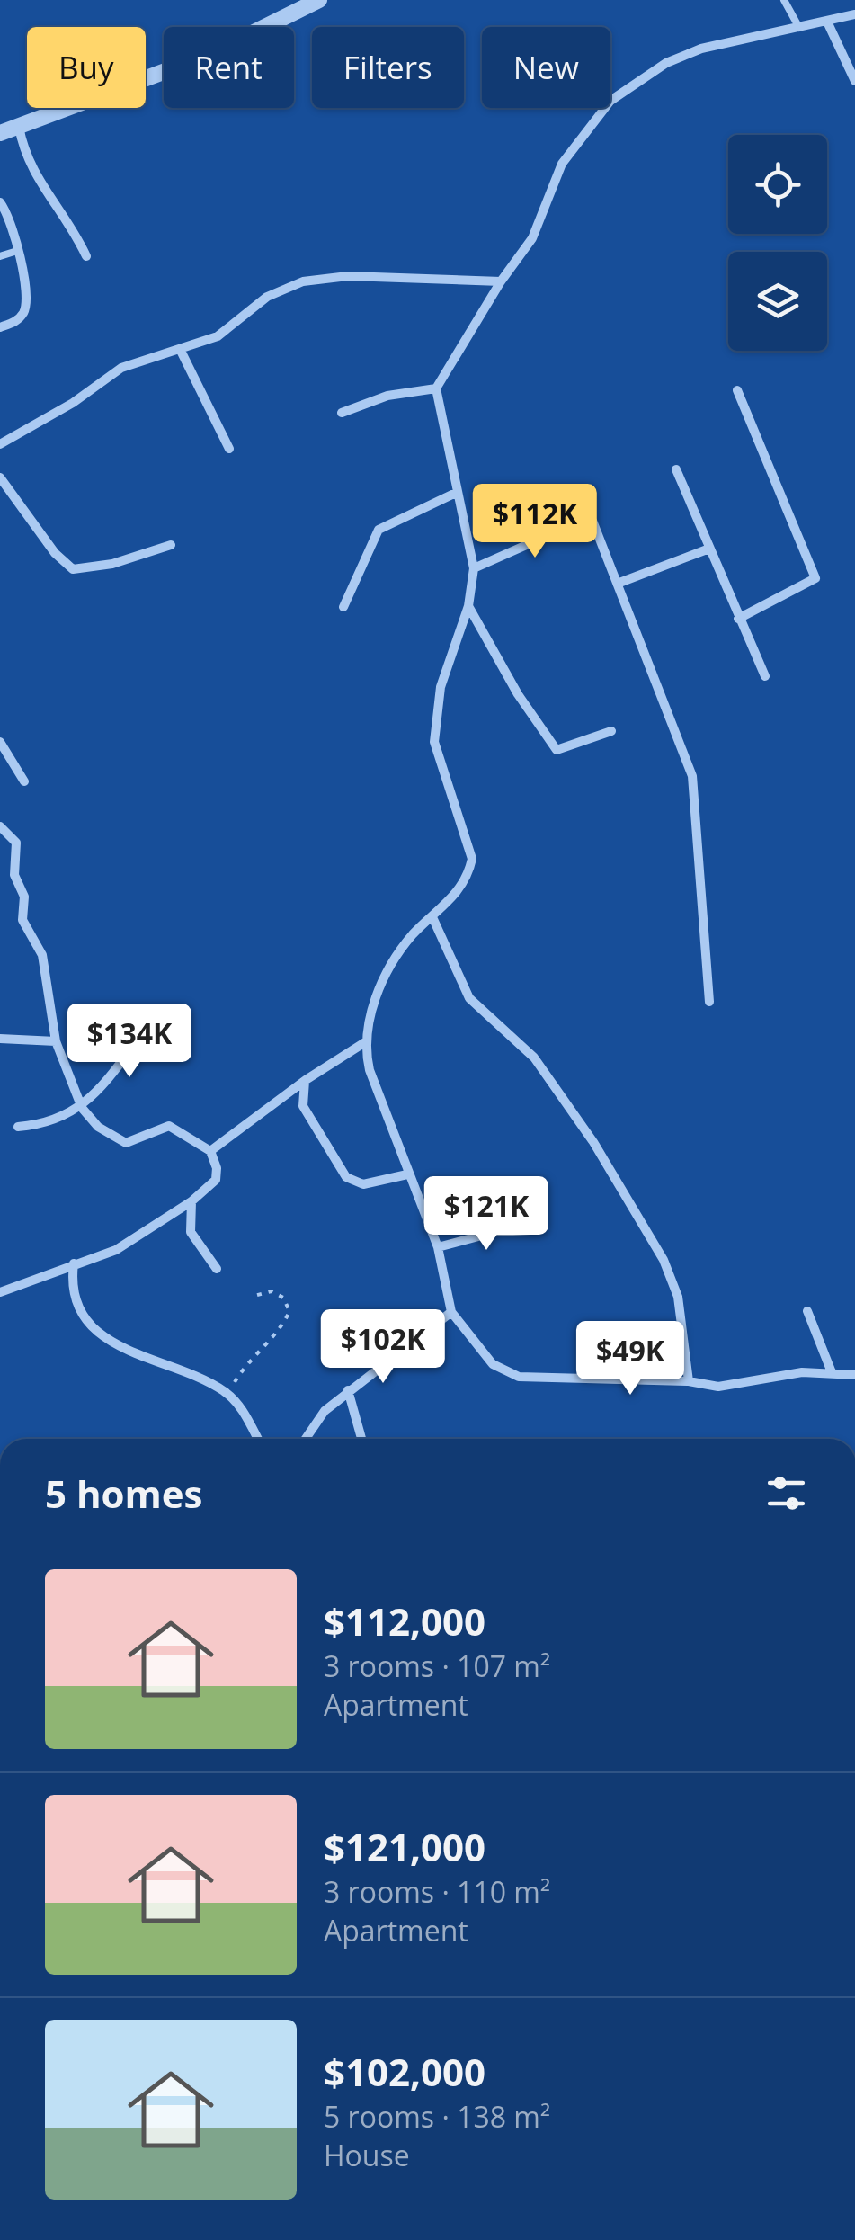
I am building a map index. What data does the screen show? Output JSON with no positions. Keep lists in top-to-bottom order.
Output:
{
  "page": {
    "chip": [
      "Buy",
      "Rent",
      "Filters",
      "New"
    ],
    "price": [
      "$112K",
      "$134K",
      "$121K",
      "$102K",
      "$49K"
    ],
    "heading": "5 homes",
    "list": [
      {
        "name": "$112,000",
        "note": "3 rooms · 107 m² · Apartment"
      },
      {
        "name": "$121,000",
        "note": "3 rooms · 110 m² · Apartment"
      },
      {
        "name": "$102,000",
        "note": "5 rooms · 138 m² · House"
      }
    ]
  }
}
